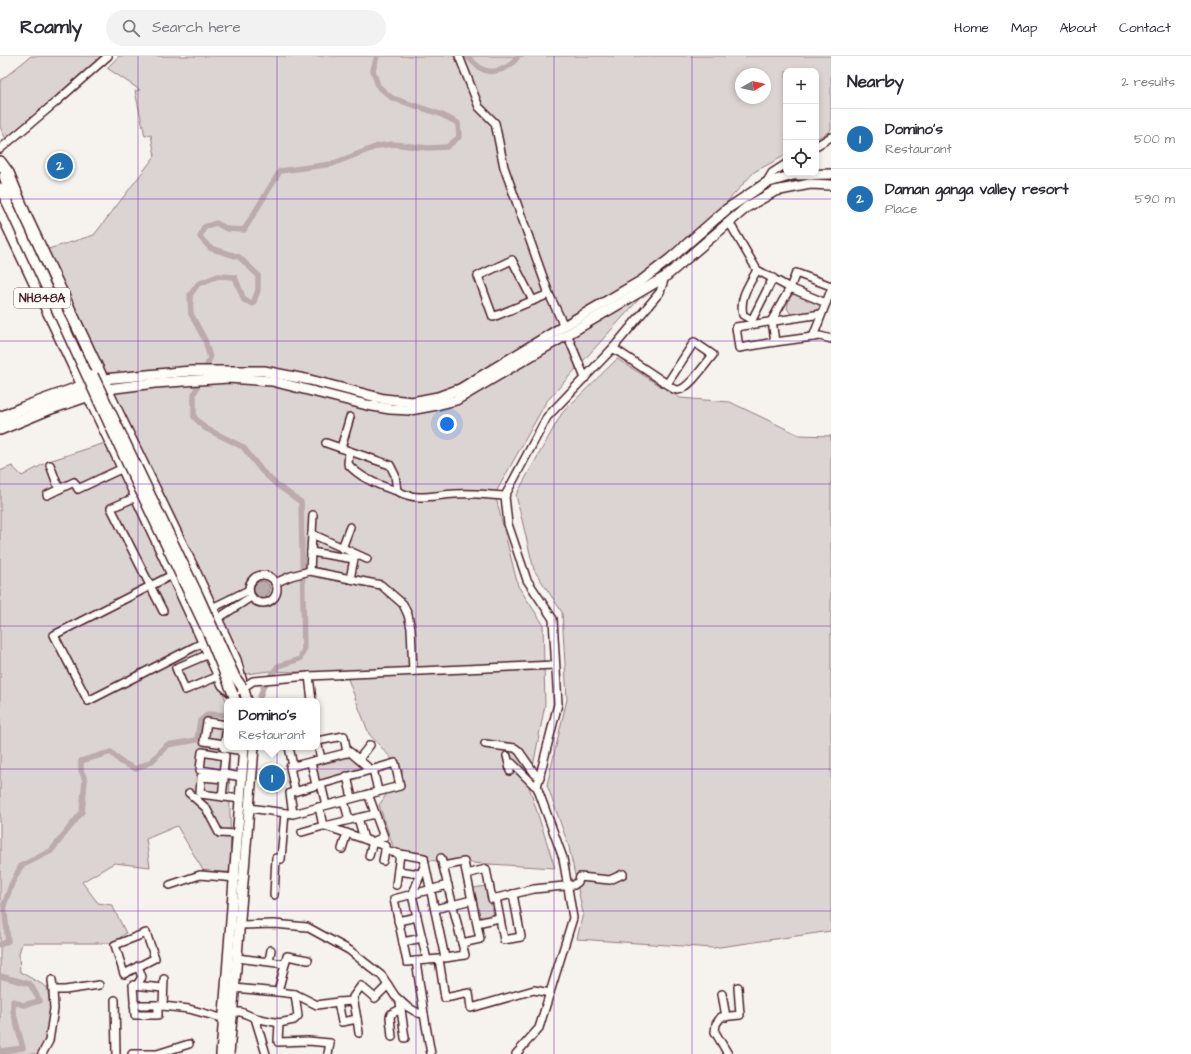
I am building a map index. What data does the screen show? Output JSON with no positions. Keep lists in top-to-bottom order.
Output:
{
  "streets": {
    "highway": ["NH848A"]
  },
  "north": "right",
  "page": {
    "header": "Roamly",
    "search": "Search here",
    "nav": [
      "Home",
      "Map",
      "About",
      "Contact"
    ],
    "heading": ["Nearby", "2 results"],
    "map_buttons": ["+", "−"],
    "list": [
      {
        "mark": "1",
        "name": "Domino's",
        "note": "Restaurant",
        "value": "500 m"
      },
      {
        "mark": "2",
        "name": "Daman ganga valley resort",
        "note": "Place",
        "value": "590 m"
      }
    ],
    "pins": ["2", "1"],
    "popup": ["Domino's", "Restaurant"]
  }
}
